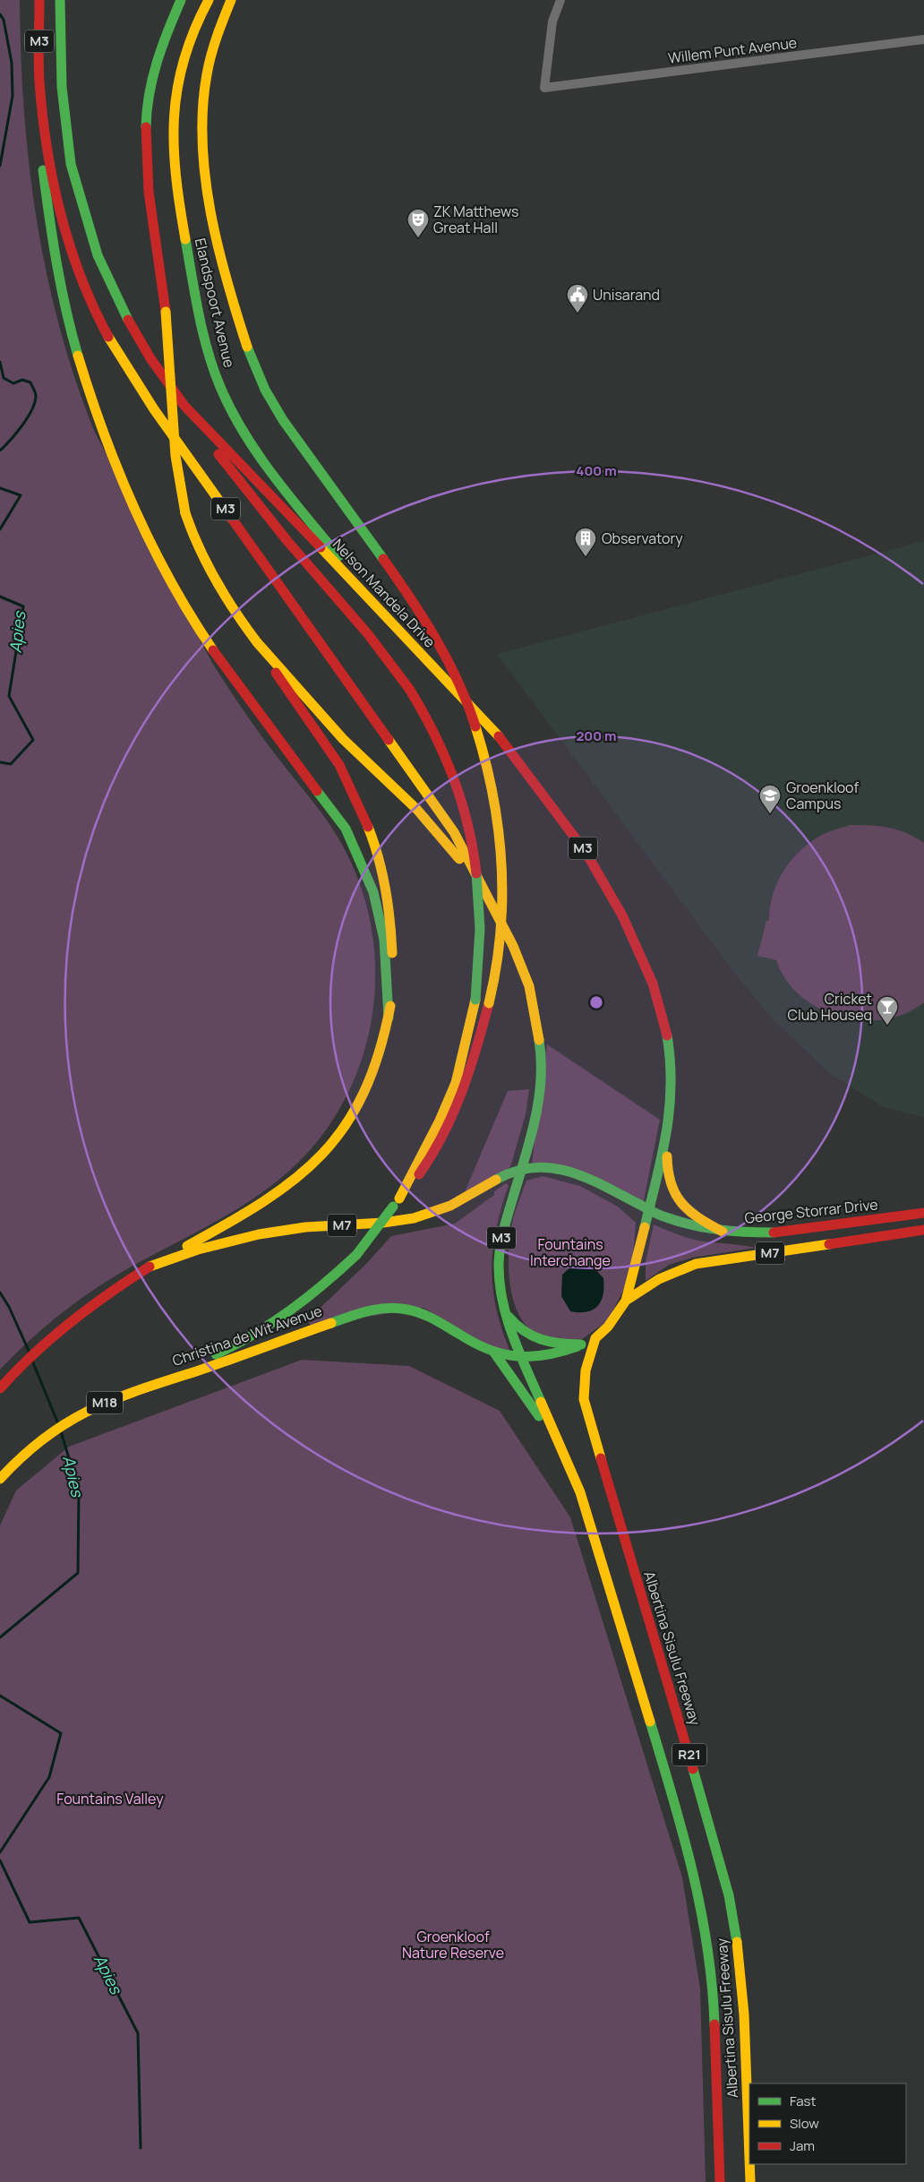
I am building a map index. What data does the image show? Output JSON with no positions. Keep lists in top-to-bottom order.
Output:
{
  "streets": {
    "main road": [
      "M3",
      "Elandspoort Avenue",
      "Nelson Mandela Drive",
      "George Storrar Drive",
      "M7",
      "Christina de Wit Avenue",
      "M18",
      "Albertina Sisulu Freeway",
      "R21"
    ],
    "street": ["Willem Punt Avenue"]
  },
  "crossings": [
    ["M3", "Nelson Mandela Drive"],
    ["M3", "George Storrar Drive"],
    ["M3", "M7"],
    ["M3", "Christina de Wit Avenue"],
    ["M3", "Albertina Sisulu Freeway"],
    ["Elandspoort Avenue", "Nelson Mandela Drive"],
    ["Nelson Mandela Drive", "George Storrar Drive"],
    ["Nelson Mandela Drive", "M7"],
    ["George Storrar Drive", "M7"],
    ["M7", "Christina de Wit Avenue"],
    ["M7", "Albertina Sisulu Freeway"],
    ["Christina de Wit Avenue", "Albertina Sisulu Freeway"]
  ],
  "water": ["Apies"],
  "parks": ["Fountains Interchange", "Fountains Valley", "Groenkloof Nature Reserve"],
  "places": {
    "theatre": ["ZK Matthews Great Hall"],
    "public building": ["Unisarand"],
    "building": ["Observatory"],
    "school or university": ["Groenkloof Campus"],
    "bar": ["Cricket Club Houseq"]
  },
  "legend": ["Fast", "Slow", "Jam"],
  "rings": ["400 m", "200 m"]
}
